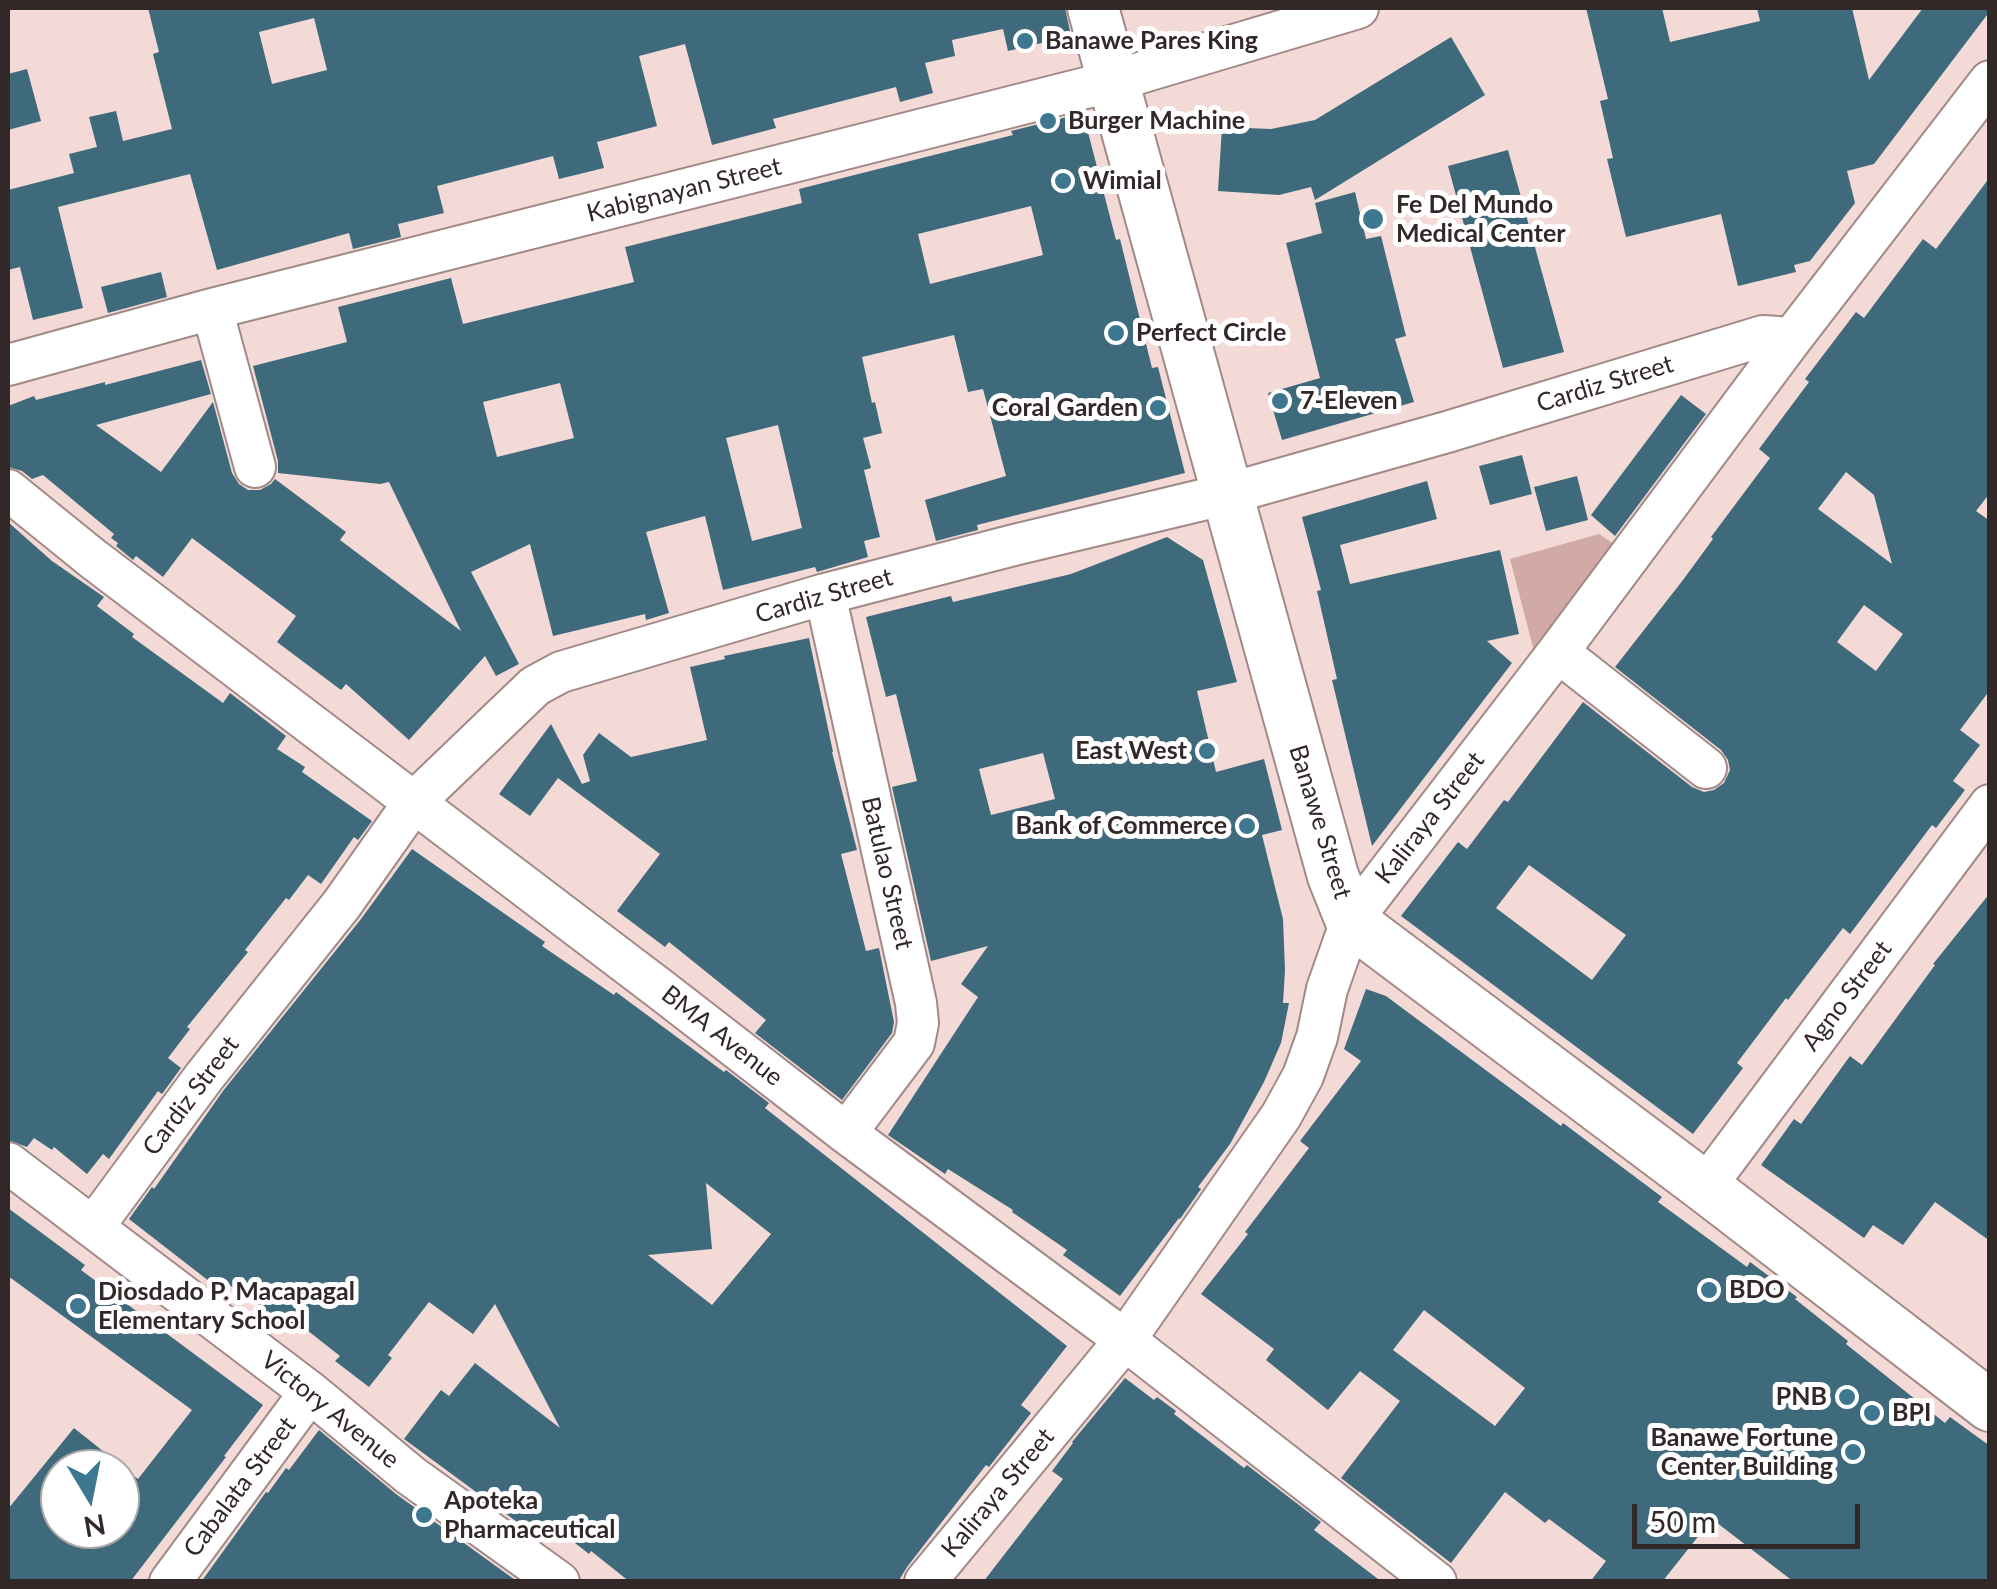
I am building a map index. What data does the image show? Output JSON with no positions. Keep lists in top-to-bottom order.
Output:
{
  "streets": {
    "main road": ["Banawe Street"],
    "street": [
      "Kabignayan Street",
      "Cardiz Street",
      "Kaliraya Street",
      "Batulao Street",
      "Agno Street",
      "BMA Avenue",
      "Victory Avenue",
      "Cabalata Street"
    ]
  },
  "crossings": [
    ["Kabignayan Street", "Banawe Street"],
    ["Cardiz Street", "Kaliraya Street"],
    ["Cardiz Street", "Banawe Street"],
    ["Cardiz Street", "Batulao Street"],
    ["Cardiz Street", "BMA Avenue"],
    ["Cardiz Street", "Victory Avenue"],
    ["Kaliraya Street", "Banawe Street"],
    ["Kaliraya Street", "BMA Avenue"],
    ["Banawe Street", "Agno Street"],
    ["Batulao Street", "BMA Avenue"],
    ["Victory Avenue", "Cabalata Street"]
  ],
  "places": [
    "Banawe Pares King",
    "Burger Machine",
    "Wimial",
    "Fe Del Mundo Medical Center",
    "Perfect Circle",
    "7-Eleven",
    "Coral Garden",
    "East West",
    "Bank of Commerce",
    "BDO",
    "Diosdado P. Macapagal Elementary School",
    "PNB",
    "BPI",
    "Banawe Fortune Center Building",
    "Apoteka Pharmaceutical"
  ],
  "scale_bar": "50 m",
  "north": "bottom"
}
